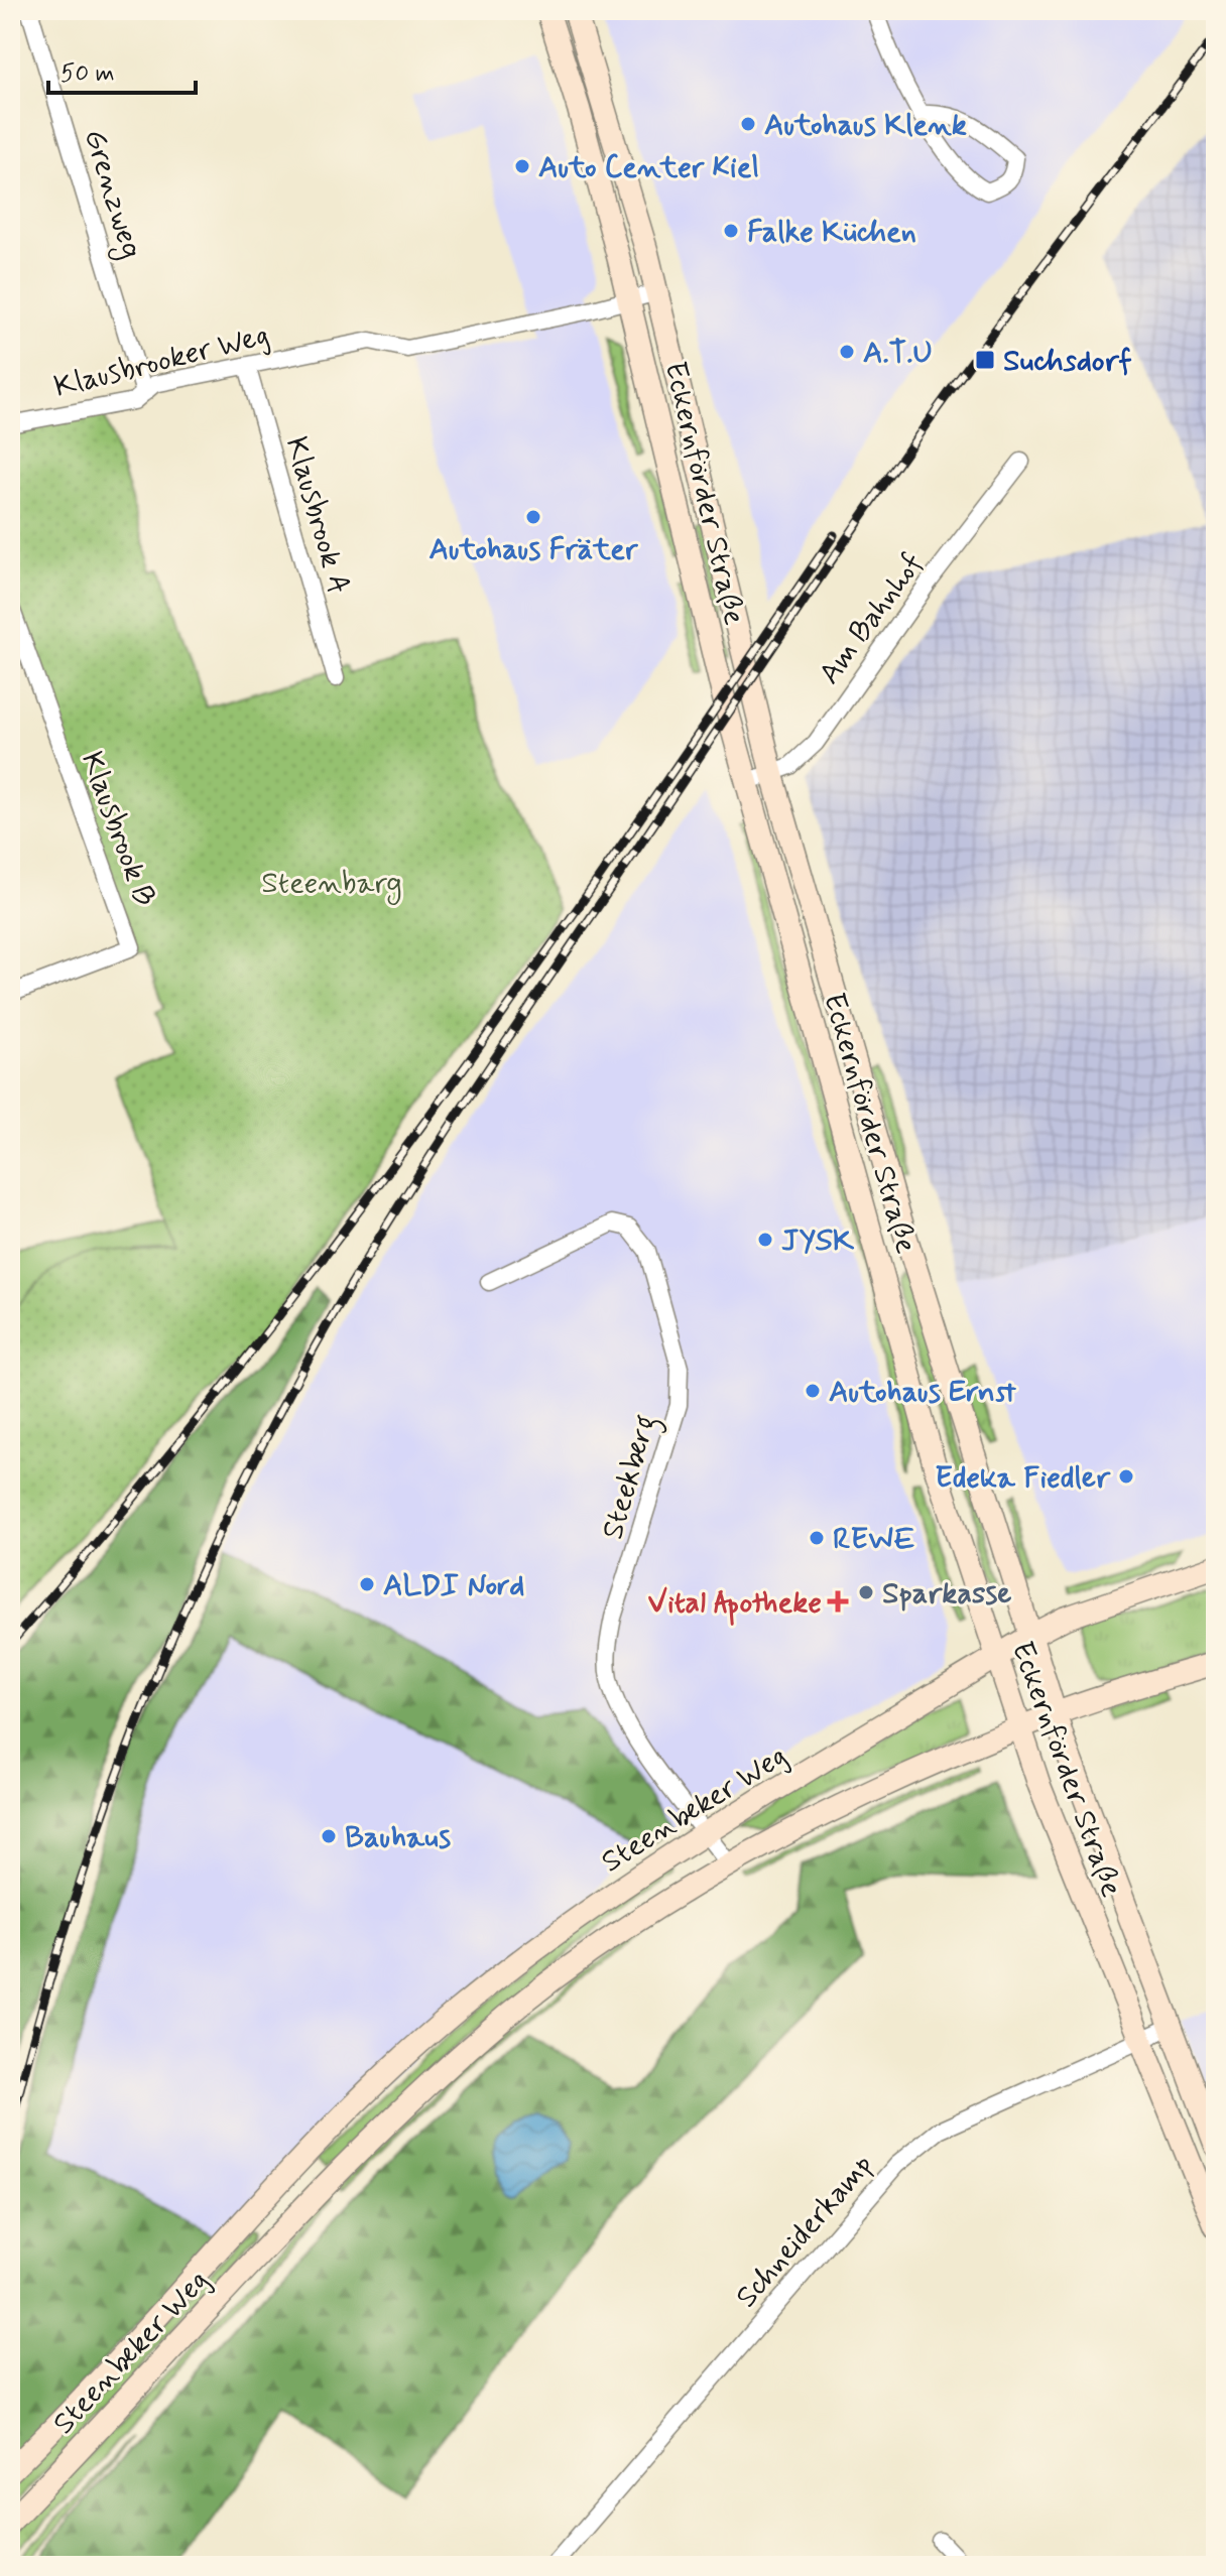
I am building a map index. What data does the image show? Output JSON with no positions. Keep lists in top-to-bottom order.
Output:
{
  "streets": {
    "main road": ["Eckernförder Straße", "Steenbeker Weg"],
    "street": [
      "Grenzweg",
      "Klausbrooker Weg",
      "Klausbrook A",
      "Am Bahnhof",
      "Klausbrook B",
      "Steekberg",
      "Schneiderkamp"
    ]
  },
  "crossings": [
    ["Grenzweg", "Klausbrooker Weg"],
    ["Klausbrooker Weg", "Eckernförder Straße"],
    ["Klausbrooker Weg", "Klausbrook A"],
    ["Eckernförder Straße", "Am Bahnhof"],
    ["Eckernförder Straße", "Steenbeker Weg"],
    ["Eckernförder Straße", "Schneiderkamp"],
    ["Steekberg", "Steenbeker Weg"]
  ],
  "parks": ["Steenbarg"],
  "places": {
    "other": [
      "Autohaus Klenk",
      "Auto Center Kiel",
      "Falke Küchen",
      "A.T.U",
      "Autohaus Fräter",
      "JYSK",
      "Autohaus Ernst",
      "Edeka Fiedler",
      "REWE",
      "ALDI Nord",
      "Sparkasse",
      "Bauhaus"
    ],
    "transit": ["Suchsdorf"],
    "health": ["Vital Apotheke"]
  },
  "scale_bar": "50 m"
}
